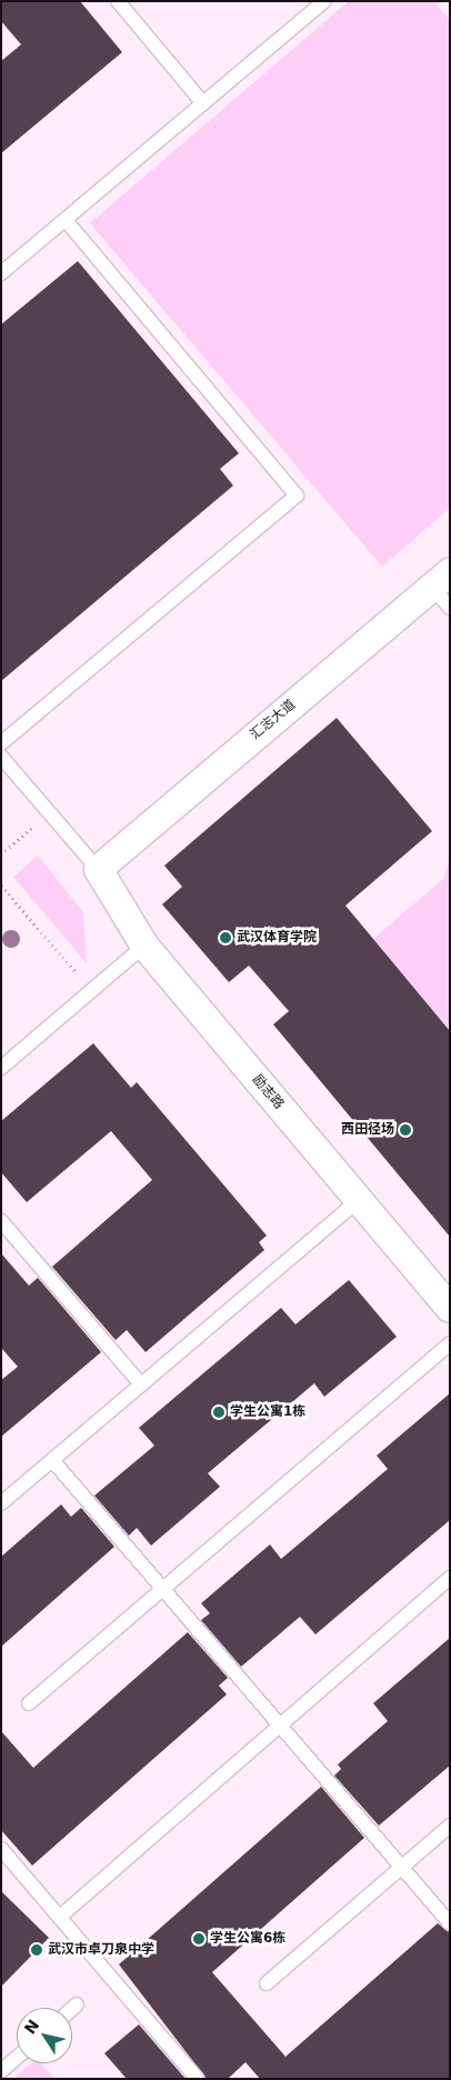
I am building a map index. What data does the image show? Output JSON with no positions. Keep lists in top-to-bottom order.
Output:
{
  "streets": {
    "street": ["汇志大道", "励志路"]
  },
  "crossings": [
    ["汇志大道", "励志路"]
  ],
  "places": [
    "武汉体育学院",
    "西田径场",
    "学生公寓1栋",
    "学生公寓6栋",
    "武汉市卓刀泉中学"
  ],
  "north": "top left"
}
